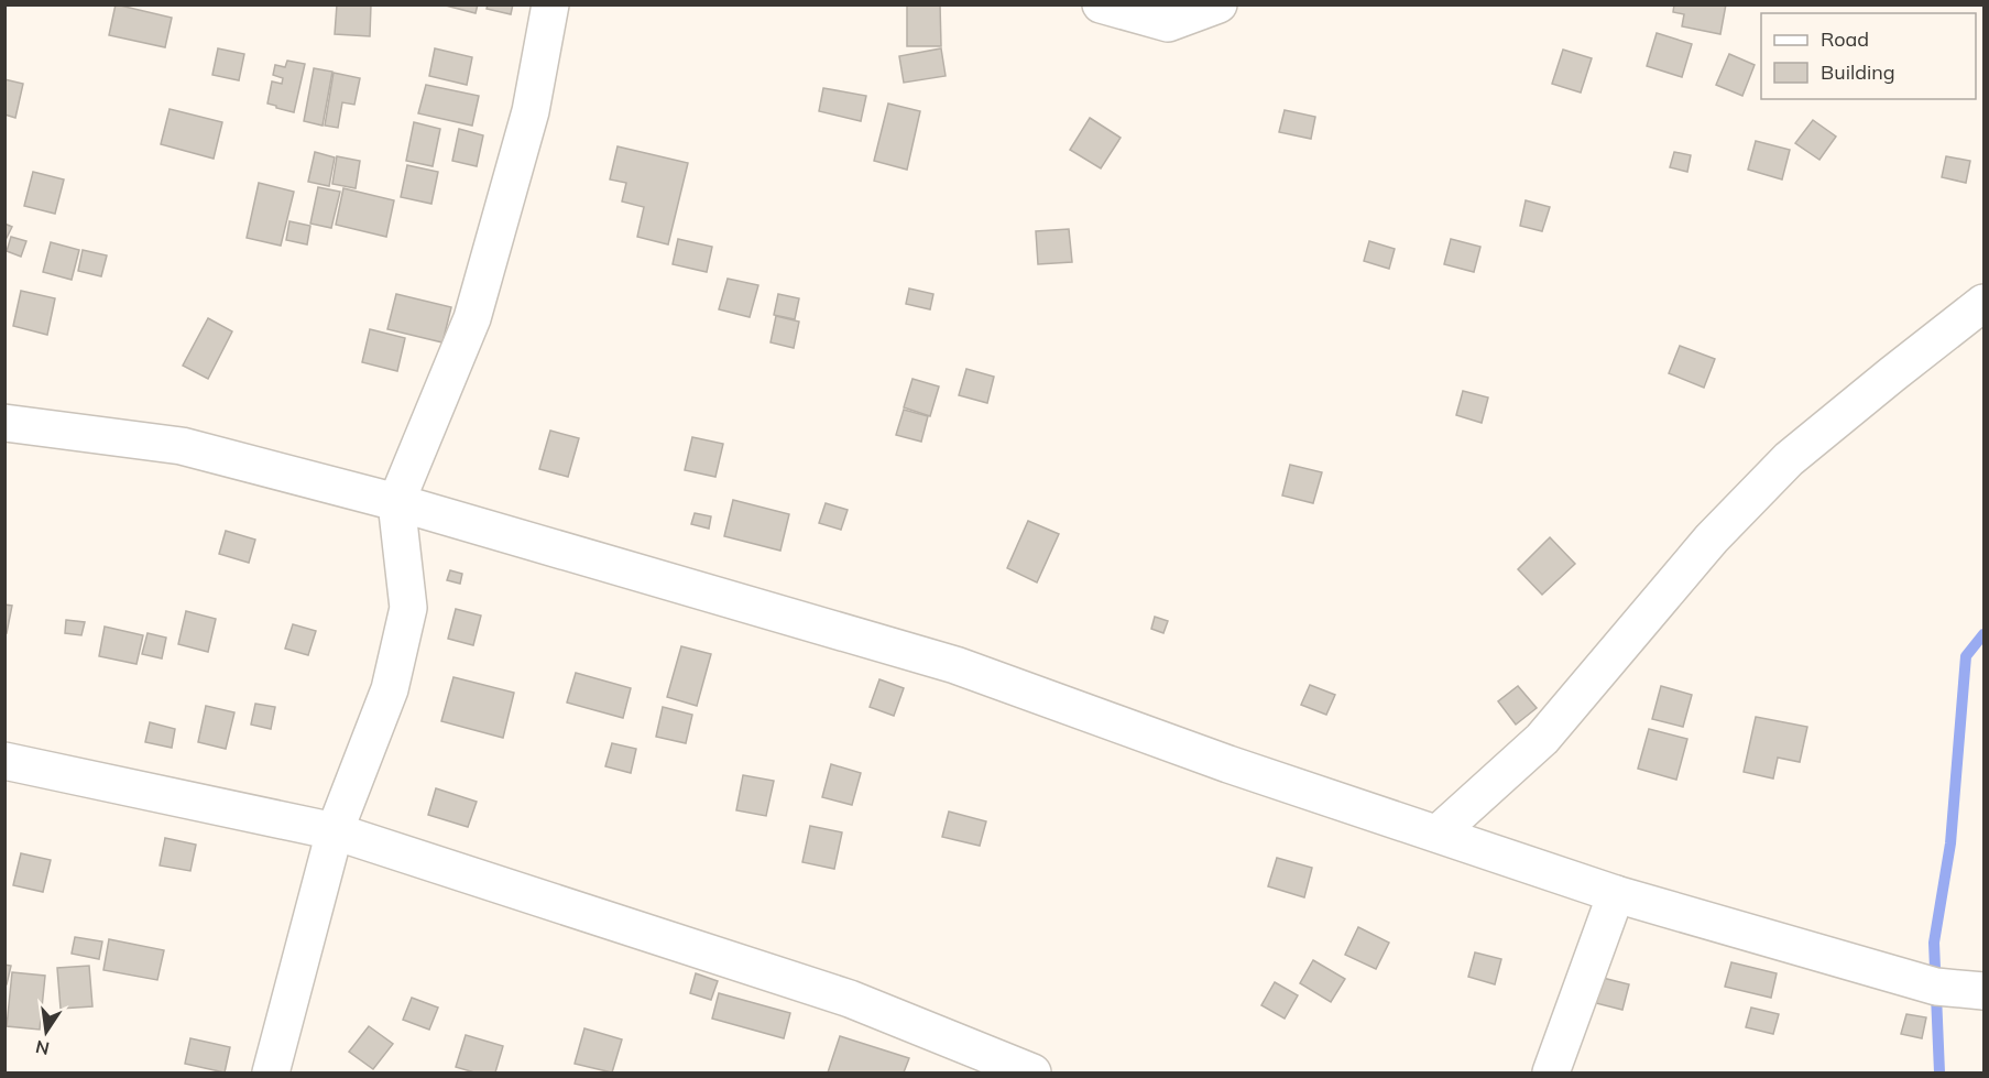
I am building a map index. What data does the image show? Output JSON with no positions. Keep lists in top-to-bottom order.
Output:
{
  "legend": ["Road", "Building"],
  "north": "bottom"
}
